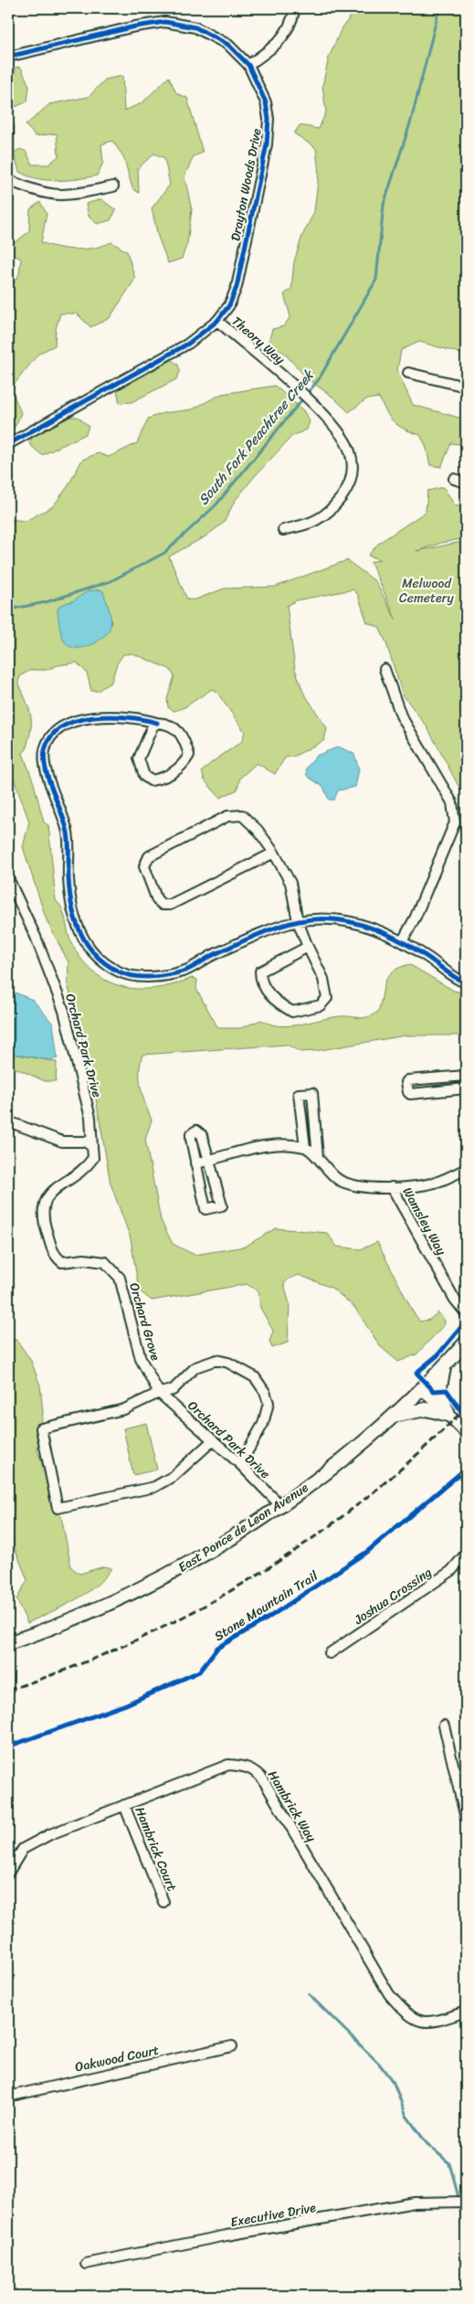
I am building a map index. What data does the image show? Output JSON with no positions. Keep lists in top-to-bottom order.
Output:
{
  "streets": {
    "main road": ["East Ponce de Leon Avenue"],
    "street": [
      "Drayton Woods Drive",
      "Theory Way",
      "Orchard Park Drive",
      "Wamsley Way",
      "Orchard Grove",
      "Joshua Crossing",
      "Hambrick Way",
      "Hambrick Court",
      "Oakwood Court",
      "Executive Drive"
    ],
    "cycle path": ["Stone Mountain Trail"]
  },
  "crossings": [
    ["Drayton Woods Drive", "Theory Way"],
    ["Orchard Park Drive", "Orchard Grove"],
    ["Orchard Park Drive", "East Ponce de Leon Avenue"],
    ["Hambrick Way", "Hambrick Court"]
  ],
  "water": ["South Fork Peachtree Creek"],
  "parks": ["Melwood Cemetery"]
}
